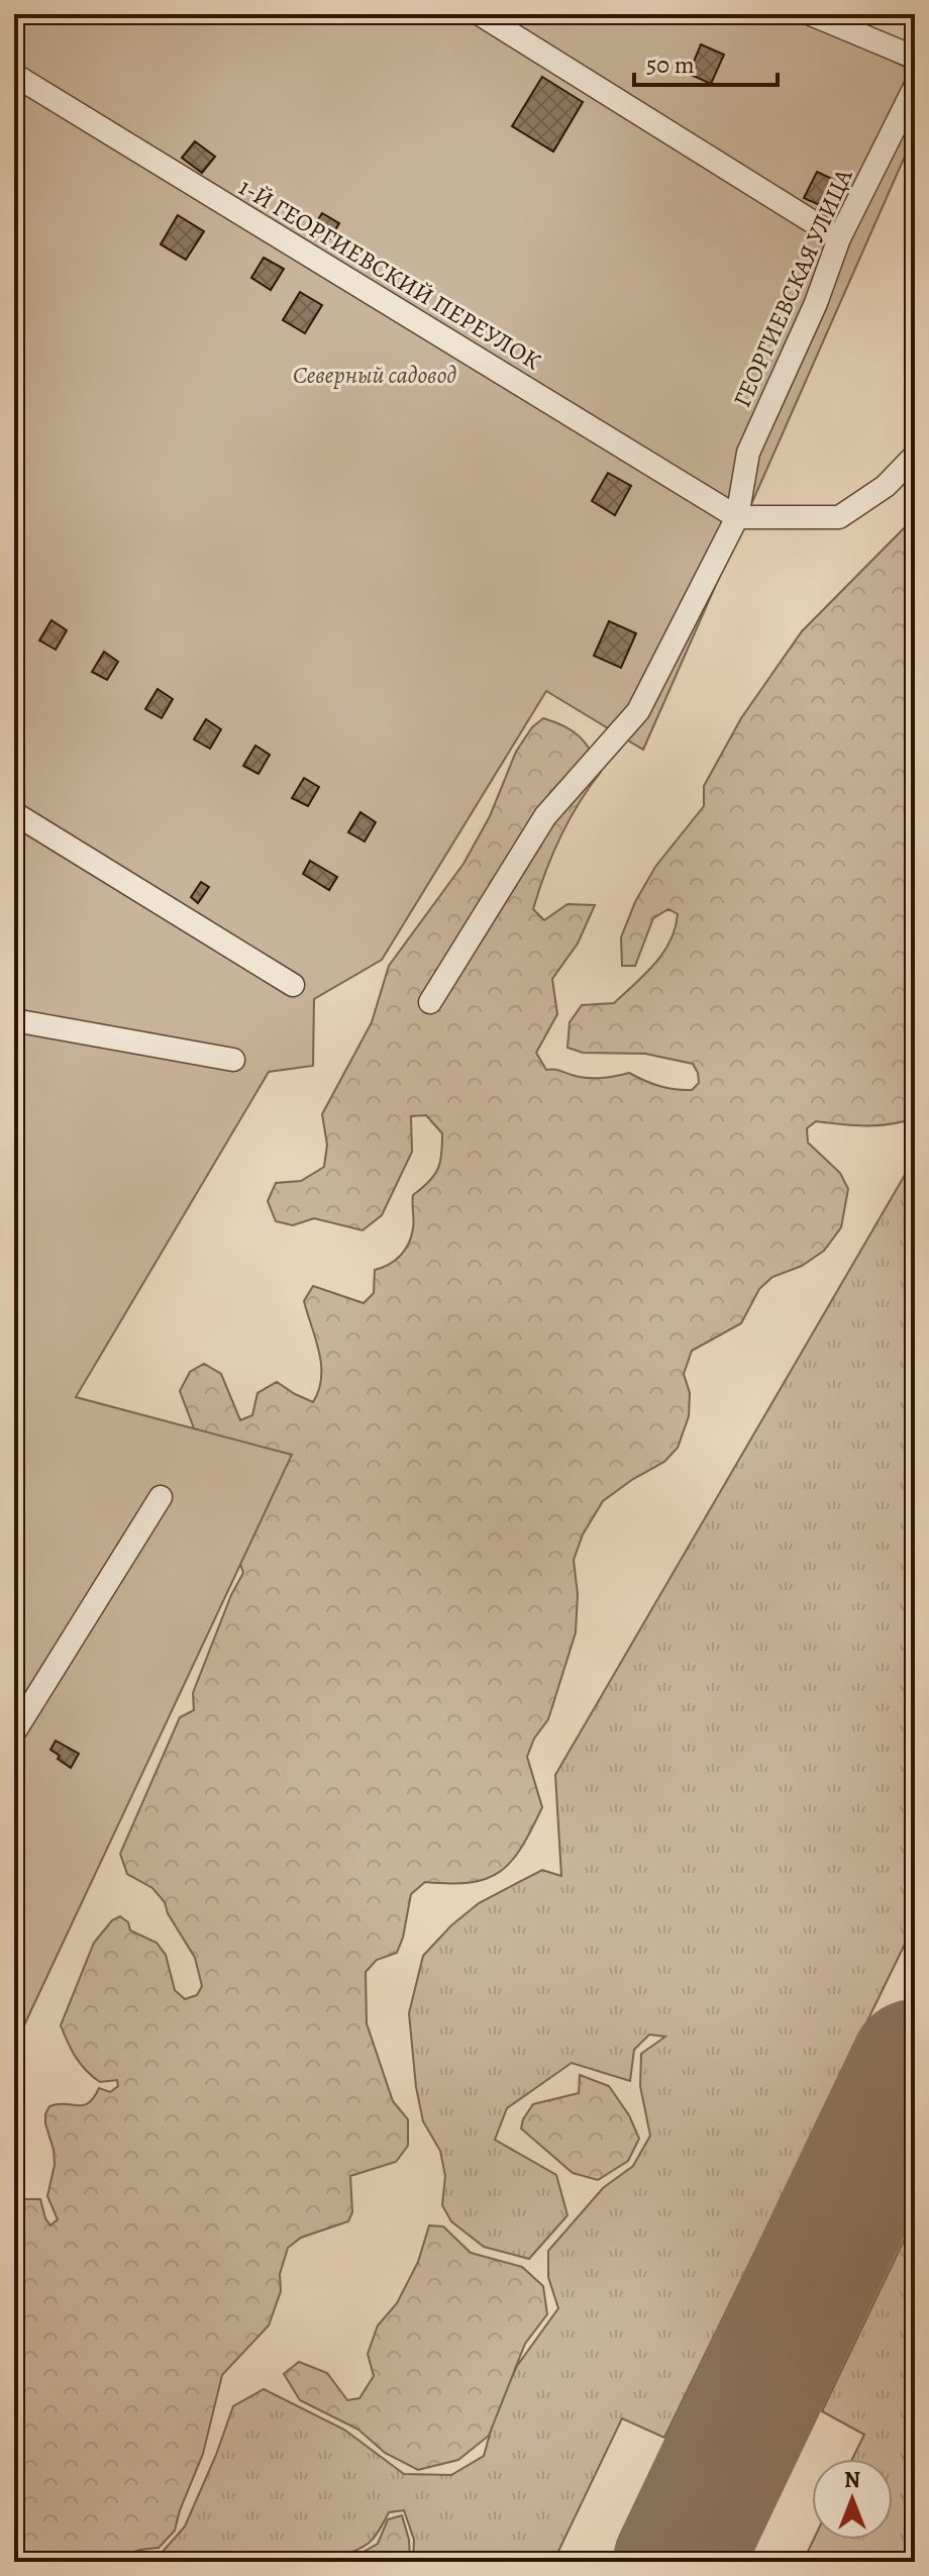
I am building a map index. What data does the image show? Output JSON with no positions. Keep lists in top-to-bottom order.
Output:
{
  "streets": {
    "street": ["1-Й ГЕОРГИЕВСКИЙ ПЕРЕУЛОК", "ГЕОРГИЕВСКАЯ УЛИЦА"]
  },
  "crossings": [
    ["1-Й ГЕОРГИЕВСКИЙ ПЕРЕУЛОК", "ГЕОРГИЕВСКАЯ УЛИЦА"]
  ],
  "parks": ["Северный садовод"],
  "scale_bar": "50 m",
  "north": "top"
}
